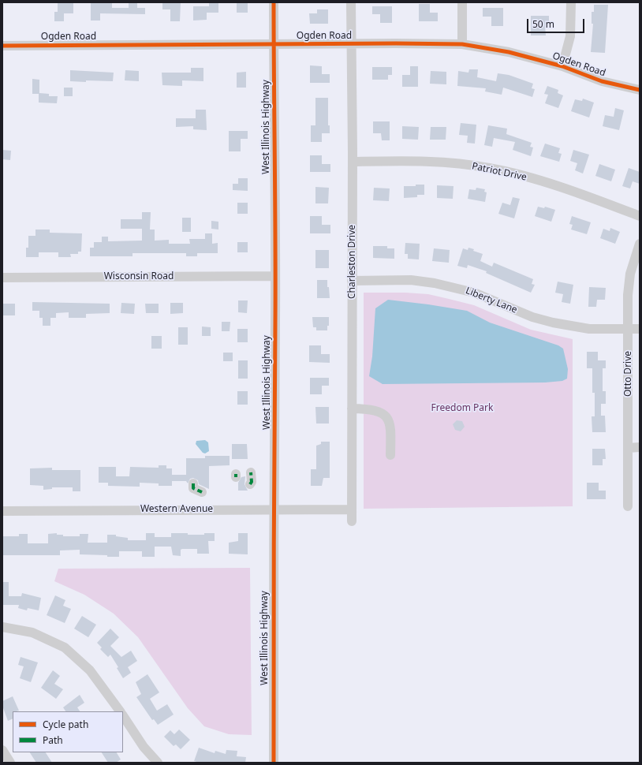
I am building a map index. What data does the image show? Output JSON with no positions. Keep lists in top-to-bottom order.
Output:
{
  "streets": {
    "street": [
      "Ogden Road",
      "West Illinois Highway",
      "Patriot Drive",
      "Charleston Drive",
      "Wisconsin Road",
      "Liberty Lane",
      "Otto Drive",
      "Western Avenue"
    ]
  },
  "crossings": [
    ["Ogden Road", "West Illinois Highway"],
    ["Ogden Road", "Charleston Drive"],
    ["West Illinois Highway", "Wisconsin Road"],
    ["West Illinois Highway", "Western Avenue"],
    ["Patriot Drive", "Charleston Drive"],
    ["Charleston Drive", "Liberty Lane"],
    ["Charleston Drive", "Western Avenue"],
    ["Liberty Lane", "Otto Drive"]
  ],
  "parks": ["Freedom Park"],
  "legend": ["Cycle path", "Path"],
  "scale_bar": "50 m"
}
